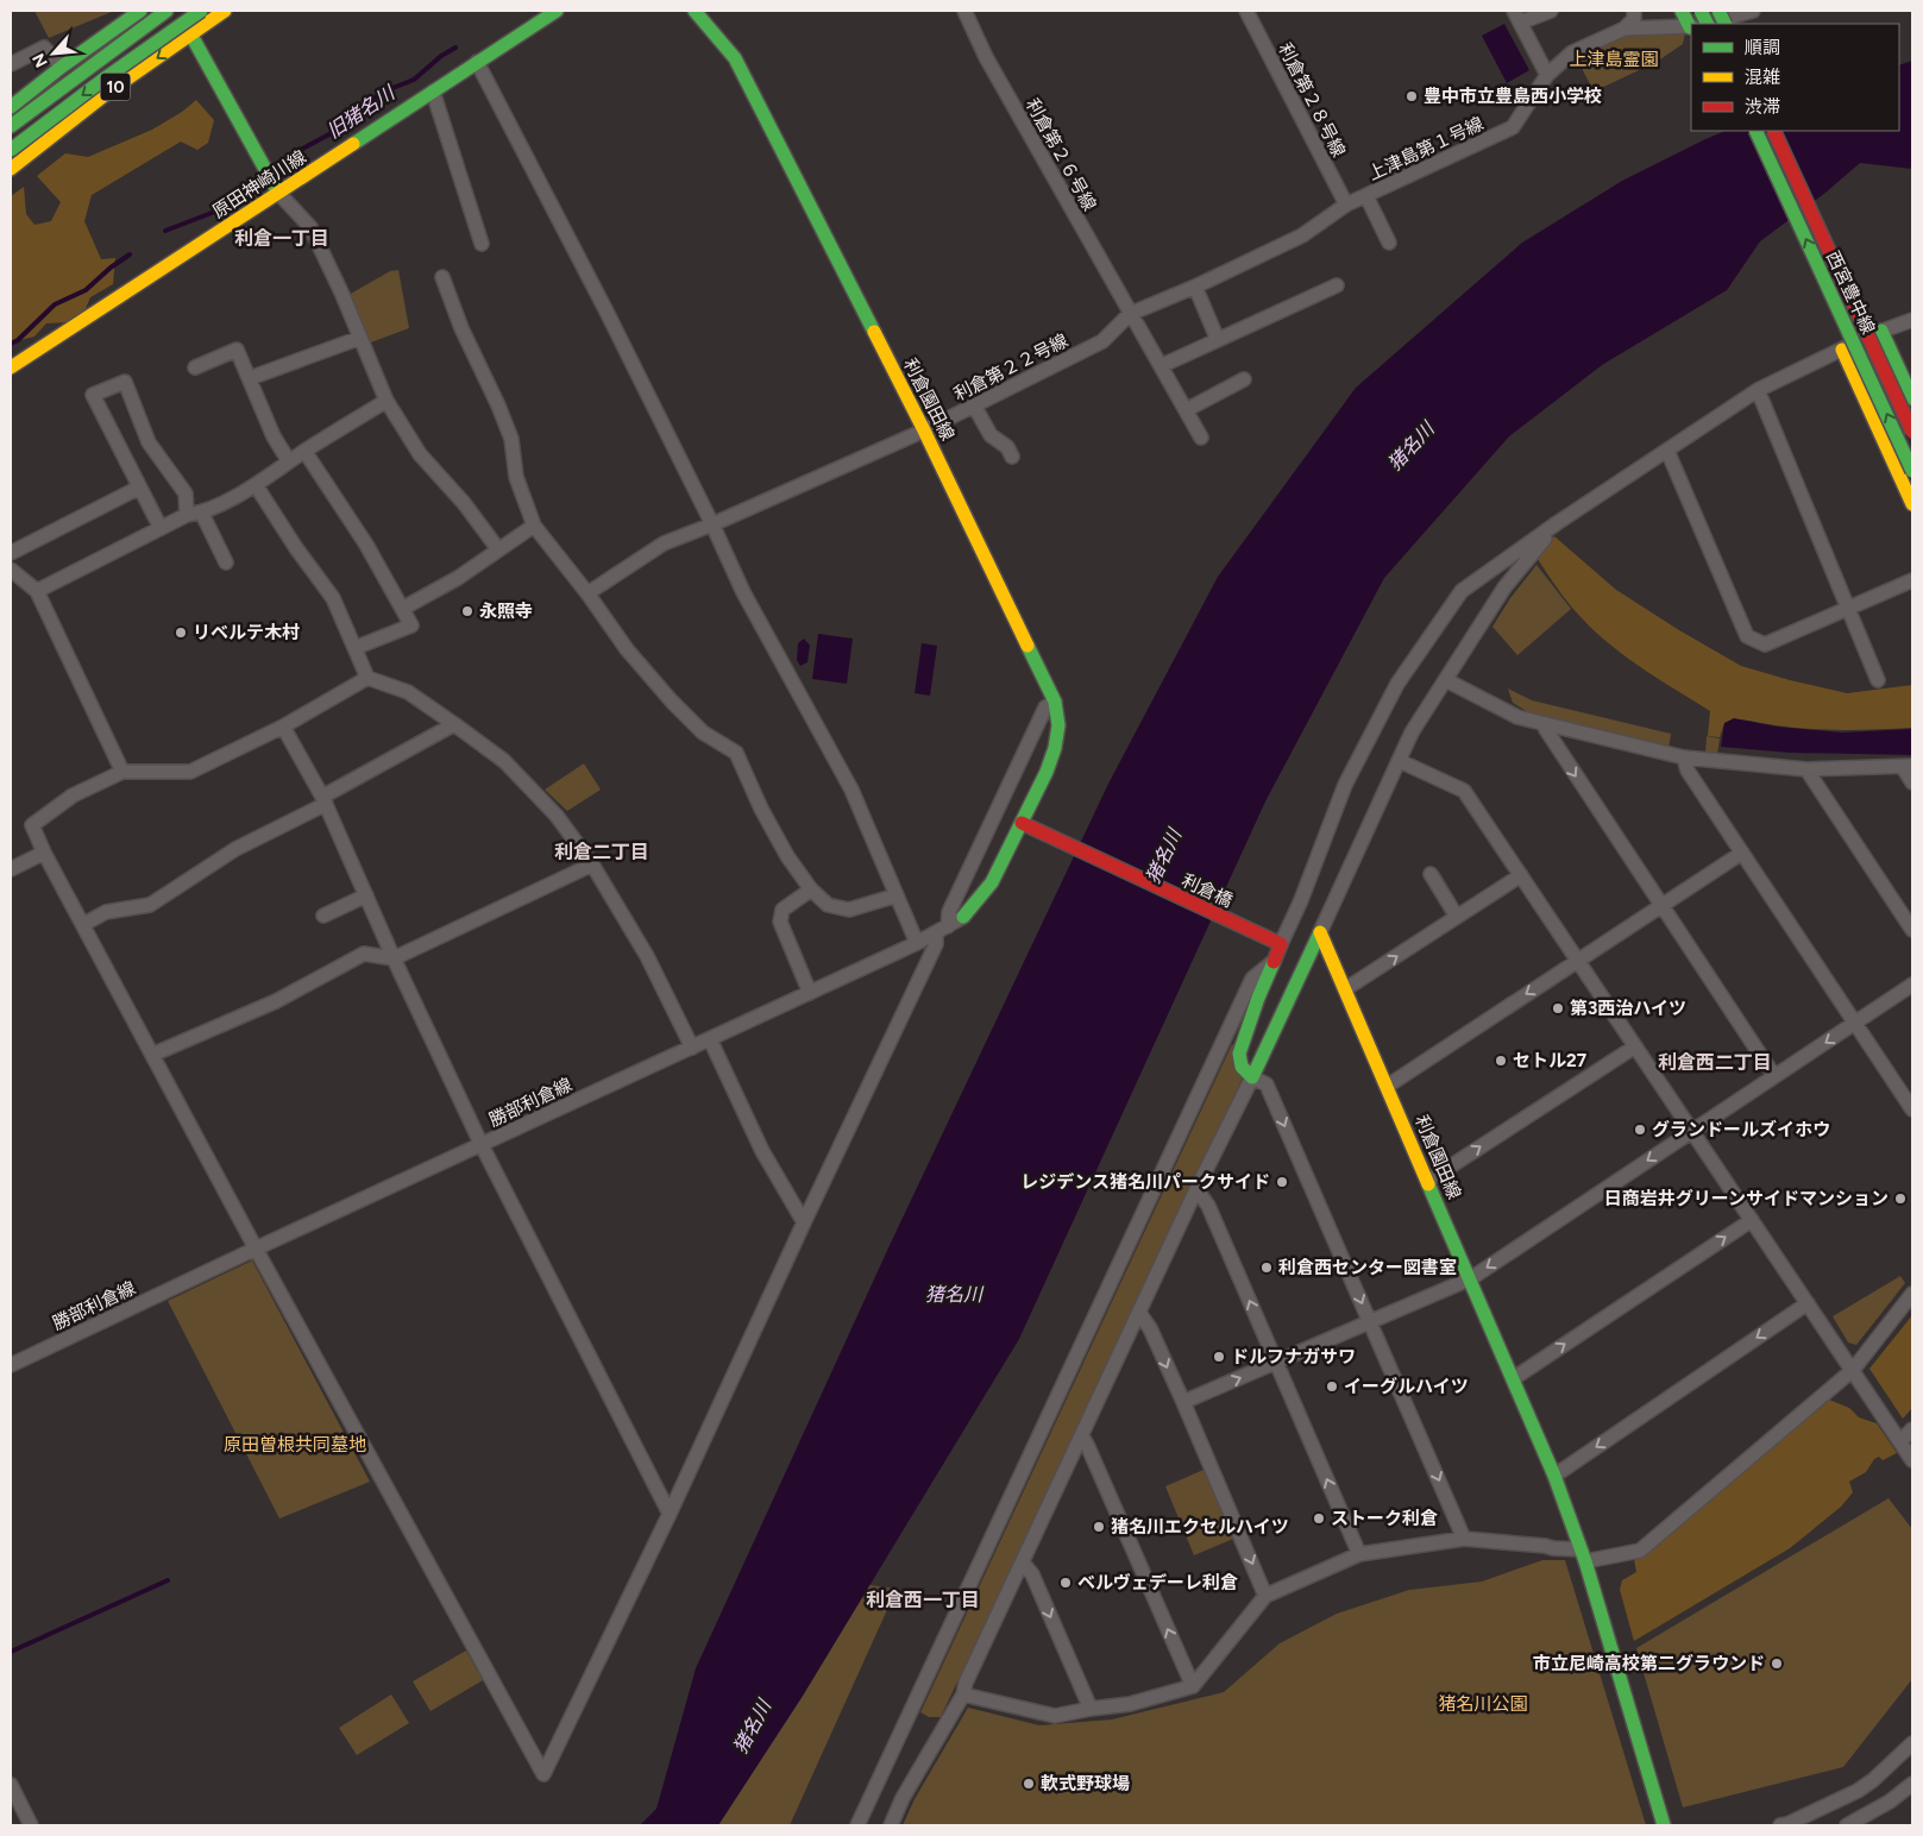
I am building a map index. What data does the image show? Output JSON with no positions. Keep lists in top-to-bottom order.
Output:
{
  "streets": {
    "main road": [
      "10",
      "原田神崎川線",
      "西宮豊中線",
      "利倉園田線",
      "利倉橋",
      "勝部利倉線"
    ],
    "street": [
      "利倉第２８号線",
      "上津島第１号線",
      "利倉第２６号線",
      "利倉第２２号線"
    ]
  },
  "crossings": [
    ["利倉第２８号線", "上津島第１号線"],
    ["利倉第２８号線", "利倉第２２号線"],
    ["上津島第１号線", "利倉第２２号線"],
    ["利倉第２６号線", "利倉第２２号線"],
    ["利倉第２２号線", "利倉園田線"],
    ["利倉園田線", "利倉橋"],
    ["利倉園田線", "勝部利倉線"],
    ["利倉橋", "勝部利倉線"]
  ],
  "districts": [
    "利倉一丁目",
    "利倉二丁目",
    "利倉西二丁目",
    "利倉西一丁目"
  ],
  "water": ["旧猪名川", "猪名川"],
  "parks": ["上津島霊園", "原田曽根共同墓地", "猪名川公園"],
  "places": [
    "豊中市立豊島西小学校",
    "永照寺",
    "リベルテ木村",
    "第3西治ハイツ",
    "セトル27",
    "グランドールズイホウ",
    "レジデンス猪名川パークサイド",
    "日商岩井グリーンサイドマンション",
    "利倉西センター図書室",
    "ドルフナガサワ",
    "イーグルハイツ",
    "ストーク利倉",
    "猪名川エクセルハイツ",
    "ベルヴェデーレ利倉",
    "市立尼崎高校第二グラウンド",
    "軟式野球場"
  ],
  "legend": ["順調", "混雑", "渋滞"],
  "north": "bottom left"
}
